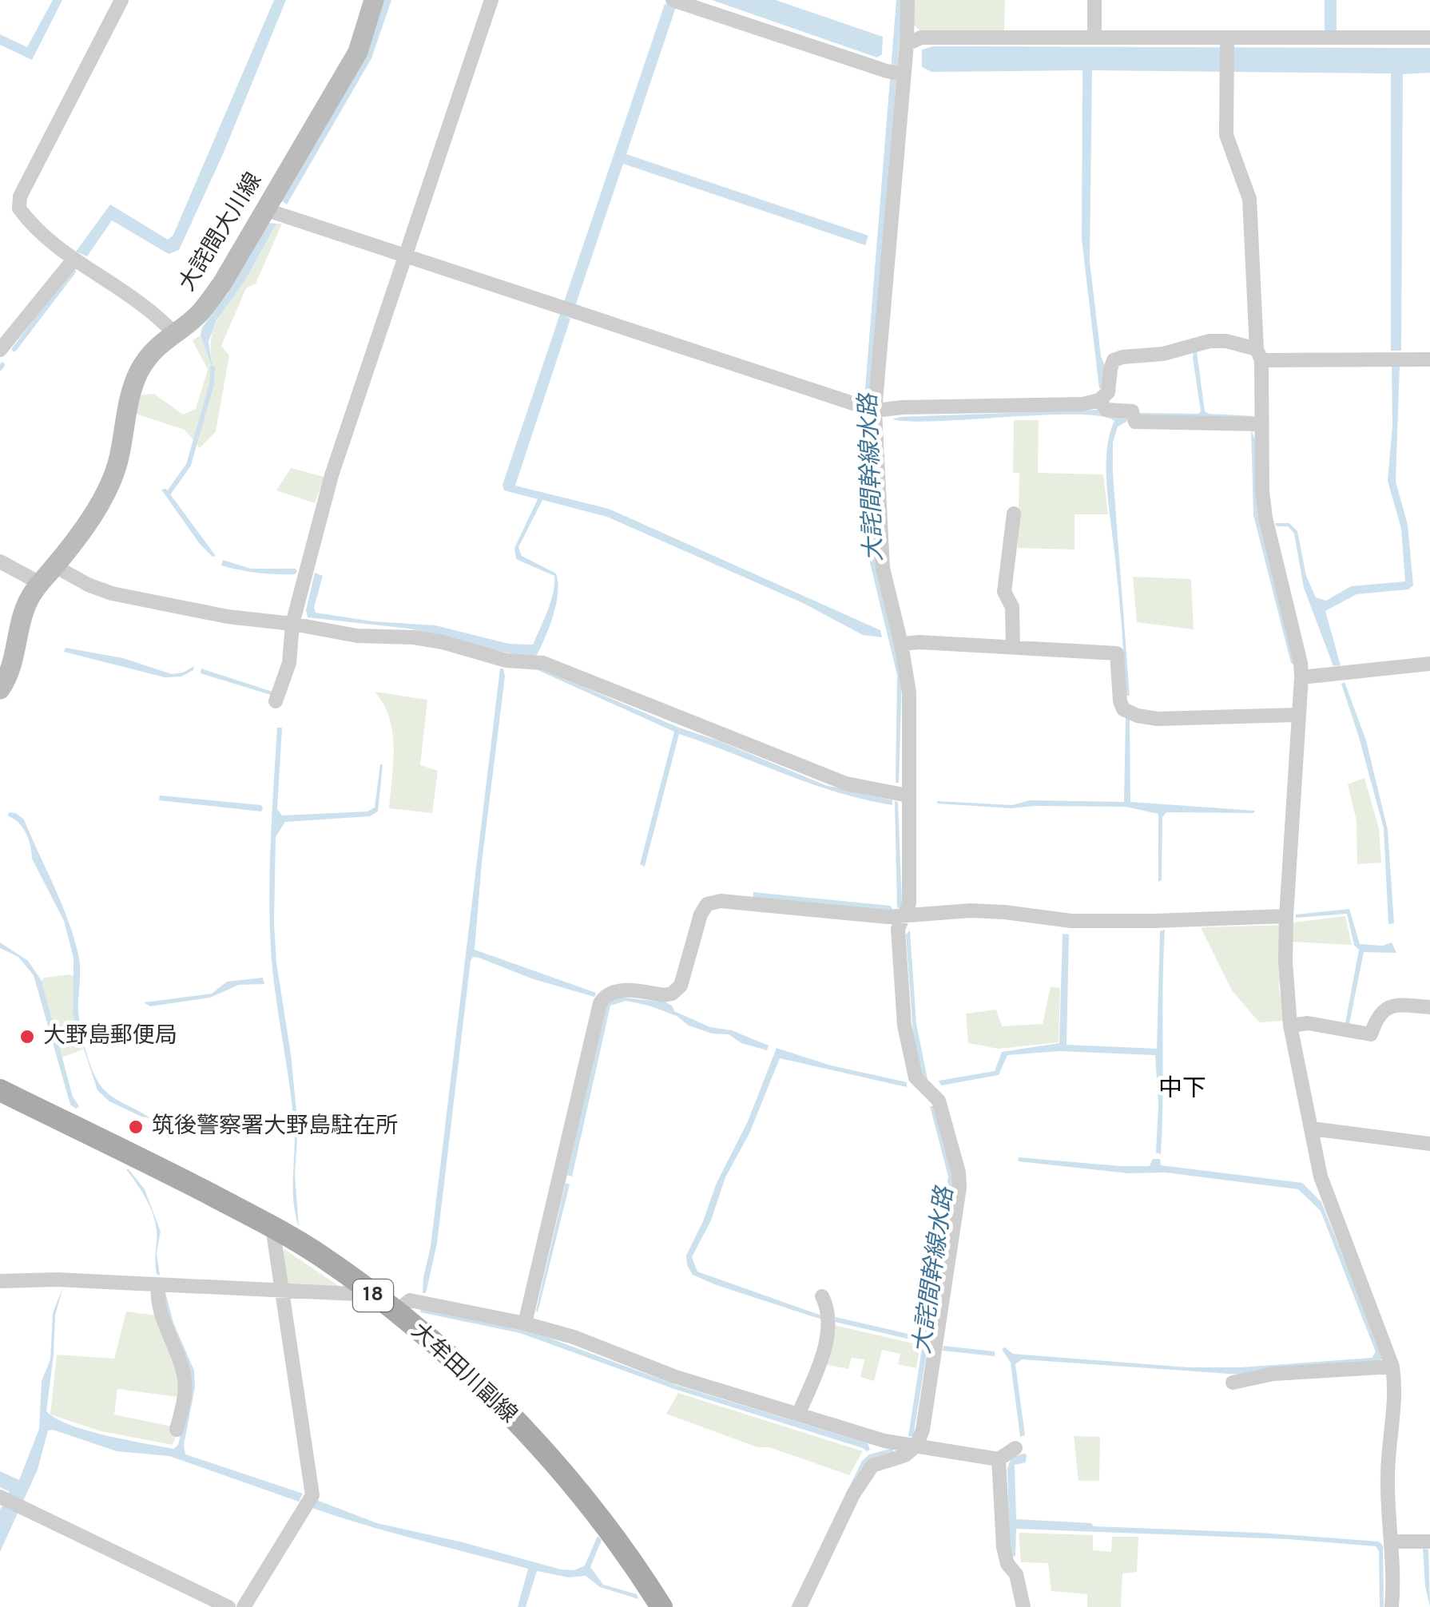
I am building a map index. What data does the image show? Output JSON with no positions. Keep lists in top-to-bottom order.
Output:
{
  "streets": {
    "main road": ["大詫間大川線", "18", "大牟田川副線"]
  },
  "districts": ["中下"],
  "water": ["大詫間幹線水路"],
  "places": ["大野島郵便局", "筑後警察署大野島駐在所"]
}
